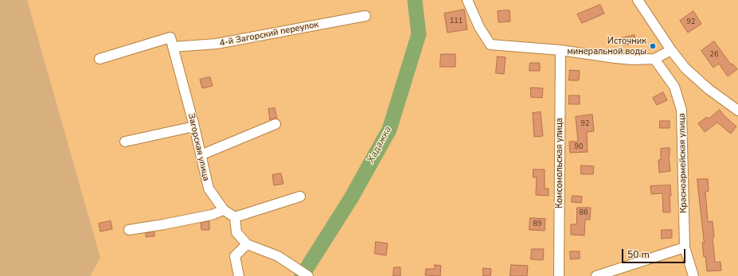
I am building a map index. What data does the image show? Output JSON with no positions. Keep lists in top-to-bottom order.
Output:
{
  "streets": {
    "street": [
      "4-й Загорский переулок",
      "Загорская улица",
      "Комсомольская улица",
      "Красноармейская улица"
    ]
  },
  "crossings": [
    ["4-й Загорский переулок", "Загорская улица"]
  ],
  "water": ["Хадажка"],
  "places": ["Источник минеральной воды"],
  "house_numbers": [
    "111",
    "92",
    "26",
    "92",
    "90",
    "86",
    "89"
  ],
  "scale_bar": "50 m"
}
